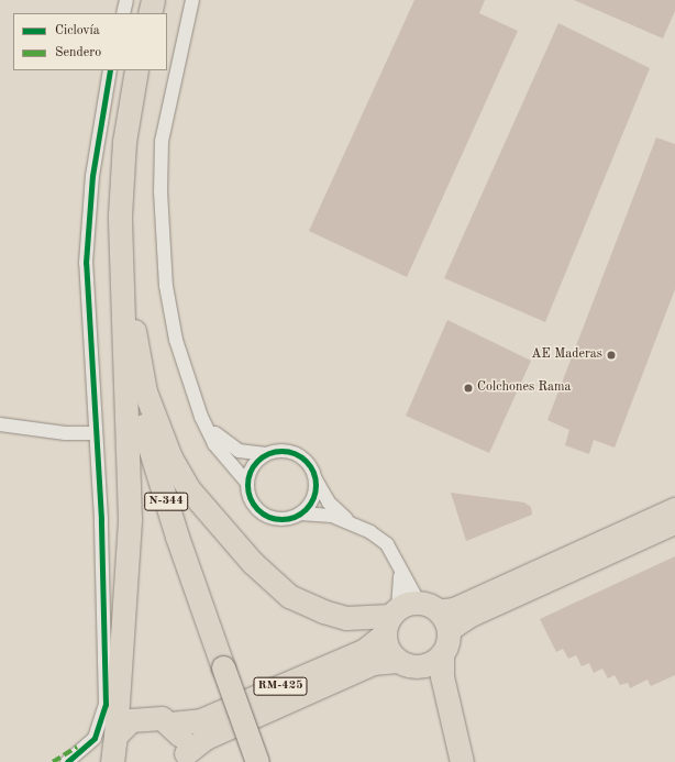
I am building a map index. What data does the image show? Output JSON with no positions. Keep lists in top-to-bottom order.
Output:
{
  "streets": {
    "highway": ["N-344", "RM-425"]
  },
  "places": ["AE Maderas", "Colchones Rama"],
  "legend": ["Ciclovía", "Sendero"]
}
